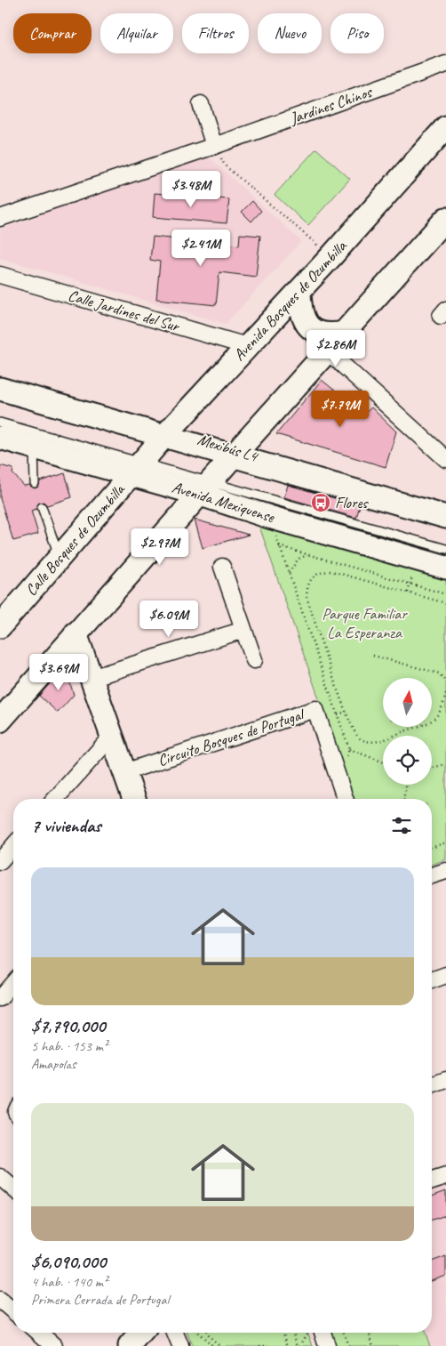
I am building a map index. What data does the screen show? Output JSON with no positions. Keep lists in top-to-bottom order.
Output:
{
  "streets": {
    "main road": ["Avenida Bosques de Ozumbilla", "Avenida Mexiquense", "Calle Bosques de Ozumbilla"],
    "street": ["Jardines Chinos", "Calle Jardines del Sur", "Circuito Bosques de Portugal"],
    "lane": ["Mexibús L4"]
  },
  "crossings": [
    ["Avenida Bosques de Ozumbilla", "Calle Jardines del Sur"],
    ["Avenida Bosques de Ozumbilla", "Avenida Mexiquense"],
    ["Avenida Bosques de Ozumbilla", "Calle Bosques de Ozumbilla"],
    ["Avenida Mexiquense", "Calle Bosques de Ozumbilla"]
  ],
  "parks": ["Parque Familiar La Esperanza"],
  "places": {
    "bus stop": ["Flores"]
  },
  "north": "top",
  "page": {
    "chip": [
      "Comprar",
      "Alquilar",
      "Filtros",
      "Nuevo",
      "Piso"
    ],
    "price": [
      "$3.48M",
      "$2.41M",
      "$2.86M",
      "$7.79M",
      "$2.97M",
      "$6.09M",
      "$3.69M"
    ],
    "heading": "7 viviendas",
    "list": [
      {
        "name": "$7,790,000",
        "note": "5 hab. · 153 m² · Amapolas"
      },
      {
        "name": "$6,090,000",
        "note": "4 hab. · 140 m² · Primera Cerrada de Portugal"
      }
    ]
  }
}
